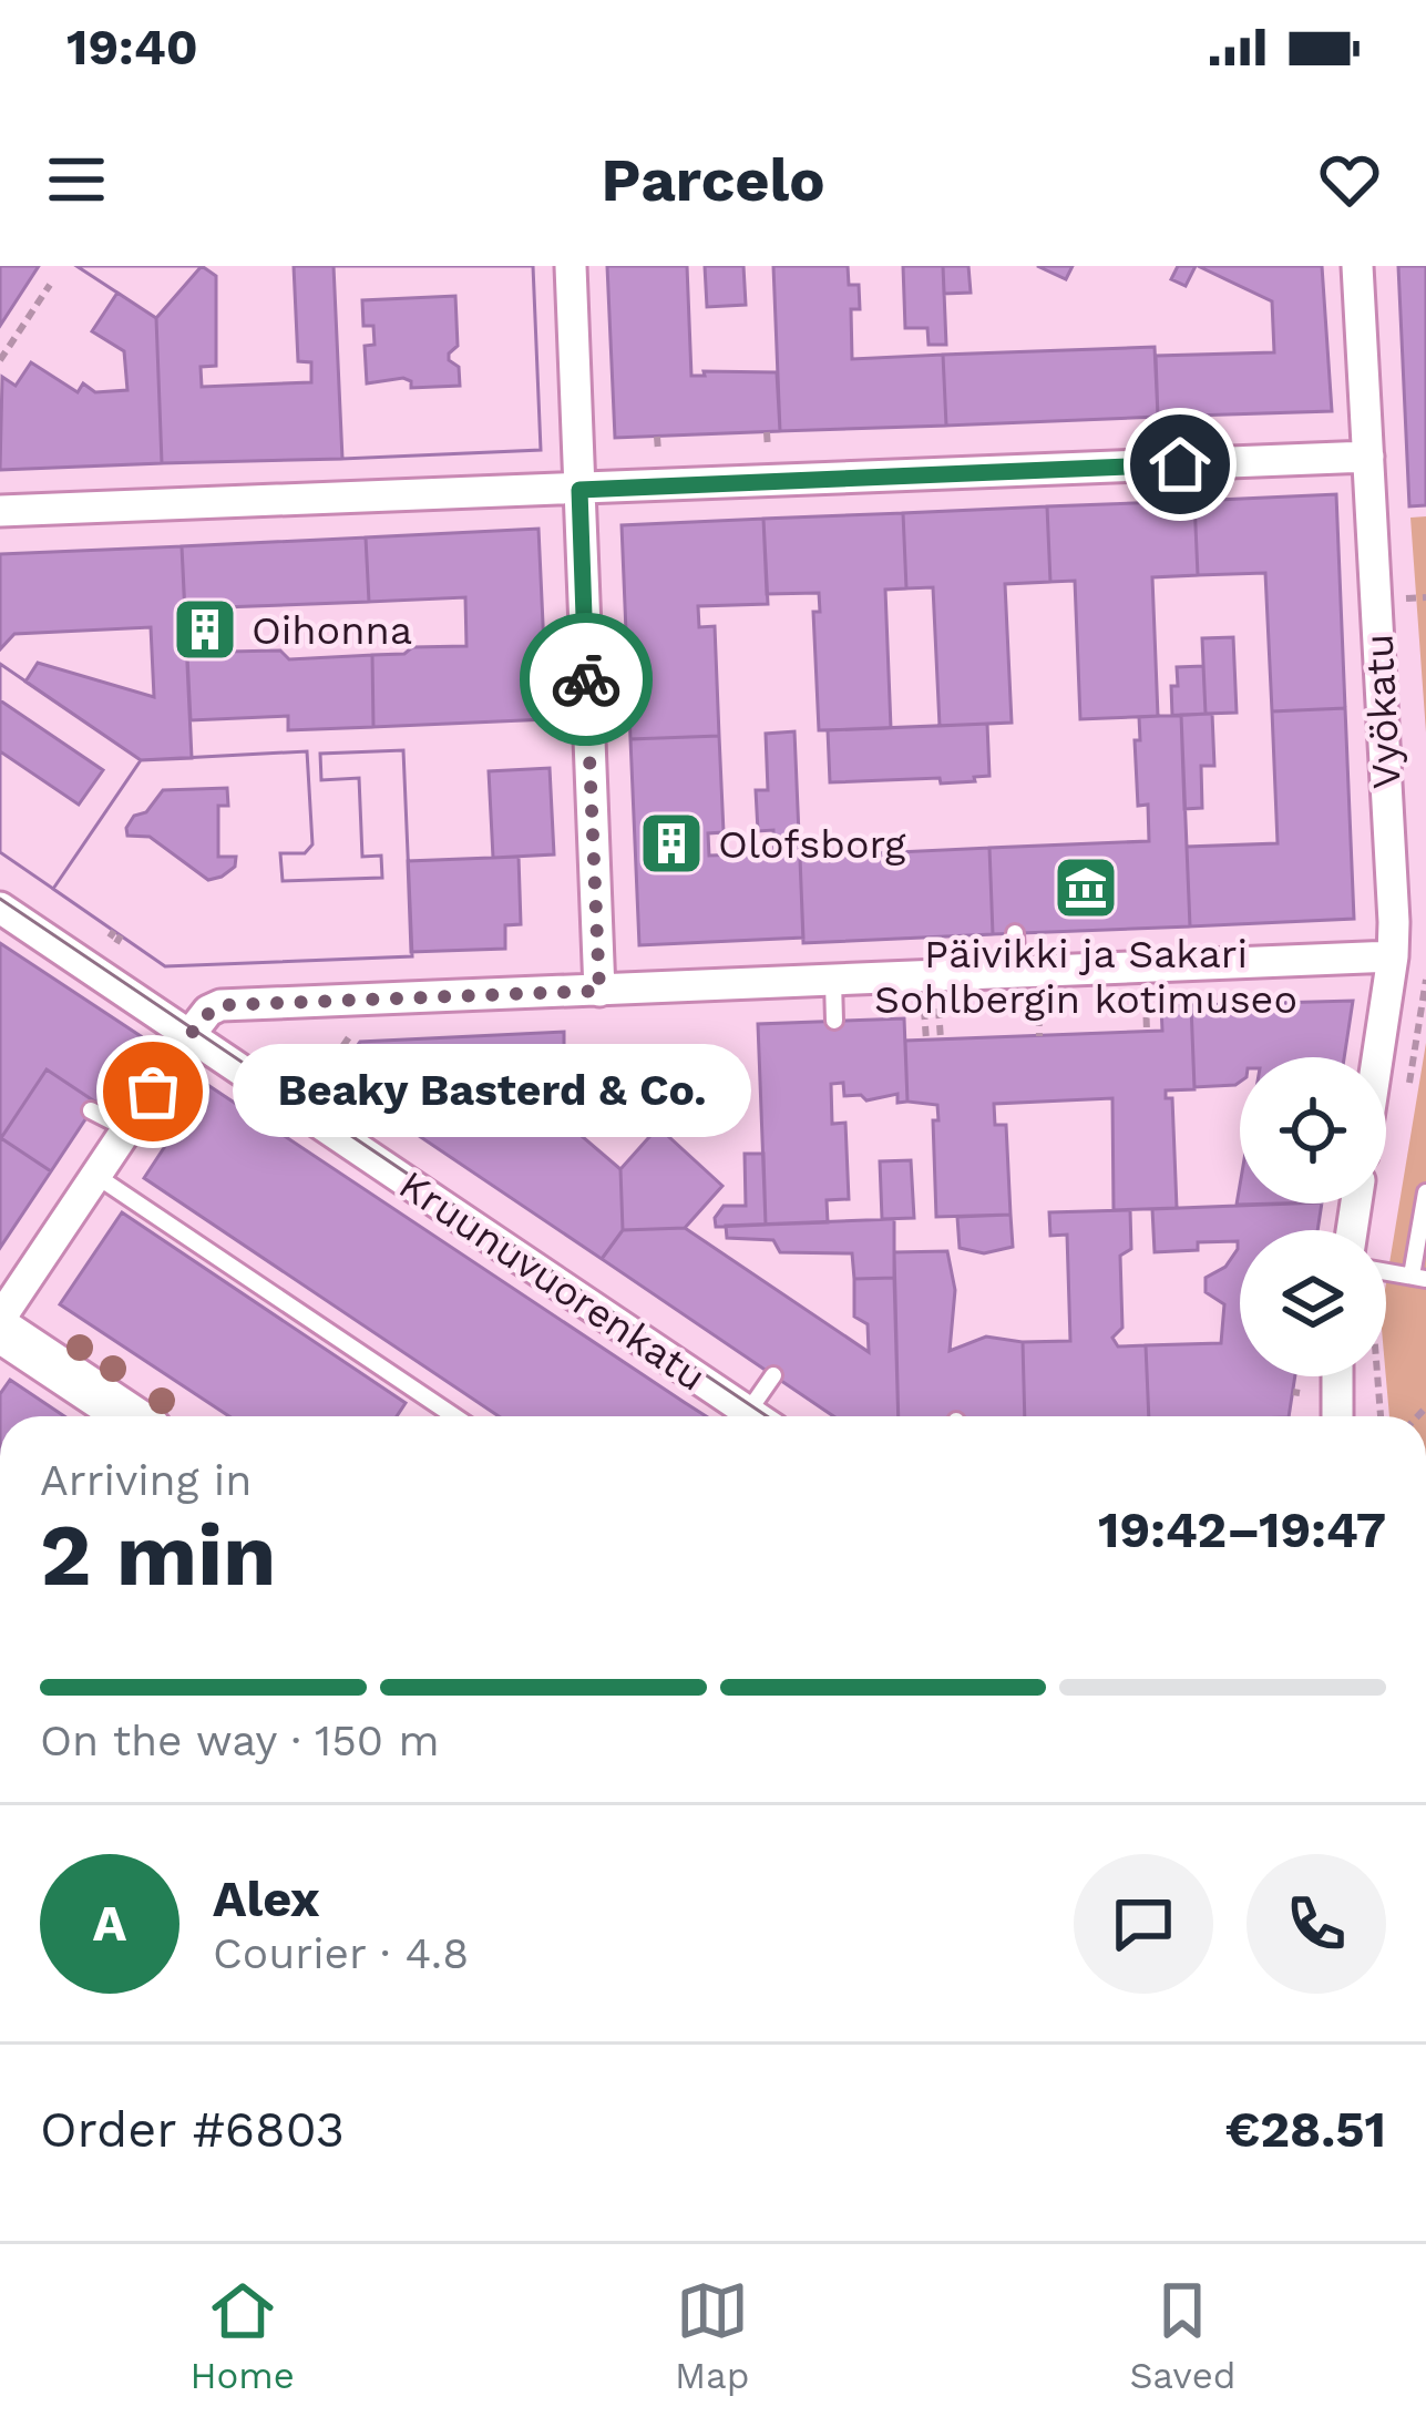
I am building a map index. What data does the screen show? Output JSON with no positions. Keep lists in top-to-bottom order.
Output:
{
  "streets": {
    "street": ["Vyökatu", "Kruunuvuorenkatu"]
  },
  "places": {
    "building": ["Oihonna", "Olofsborg"],
    "museum": ["Päivikki ja Sakari Sohlbergin kotimuseo"],
    "other": ["Beaky Basterd & Co."]
  },
  "page": {
    "status": "19:40",
    "header": "Parcelo",
    "bubble": "Beaky Basterd & Co.",
    "heading": ["2 min", "Arriving in", "19:42–19:47"],
    "panel": [
      "Alex",
      "Courier · 4.8",
      "Order #6803",
      "€28.51"
    ],
    "bar": "On the way · 150 m",
    "round": "A",
    "tabs": ["Home", "Map", "Saved"]
  }
}
